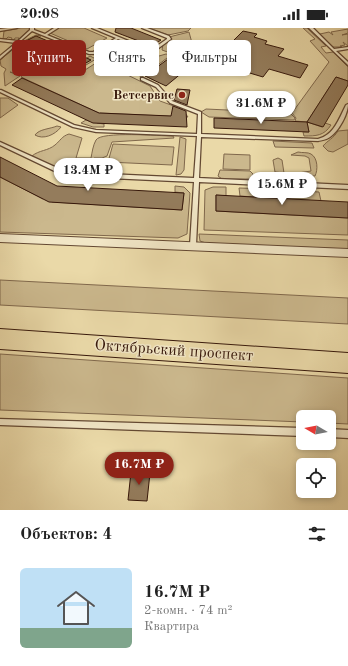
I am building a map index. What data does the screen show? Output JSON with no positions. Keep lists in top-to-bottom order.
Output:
{
  "streets": {
    "main road": ["Октябрьский проспект"]
  },
  "places": ["Ветсервис"],
  "north": "left",
  "page": {
    "status": "20:08",
    "chip": ["Купить", "Снять", "Фильтры"],
    "price": [
      "31.6M ₽",
      "13.4M ₽",
      "15.6M ₽",
      "16.7M ₽"
    ],
    "heading": "Объектов: 4",
    "list": [
      {
        "name": "16.7M ₽",
        "note": "2-комн. · 74 m² · Квартира"
      }
    ]
  }
}
